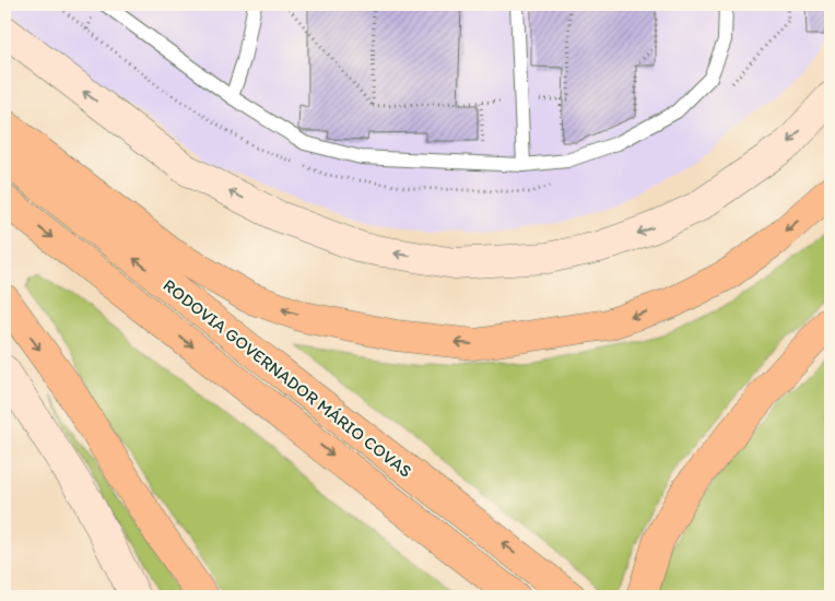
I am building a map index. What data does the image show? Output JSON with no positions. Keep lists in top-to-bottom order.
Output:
{
  "streets": {
    "main road": ["RODOVIA GOVERNADOR MÁRIO COVAS"]
  }
}
